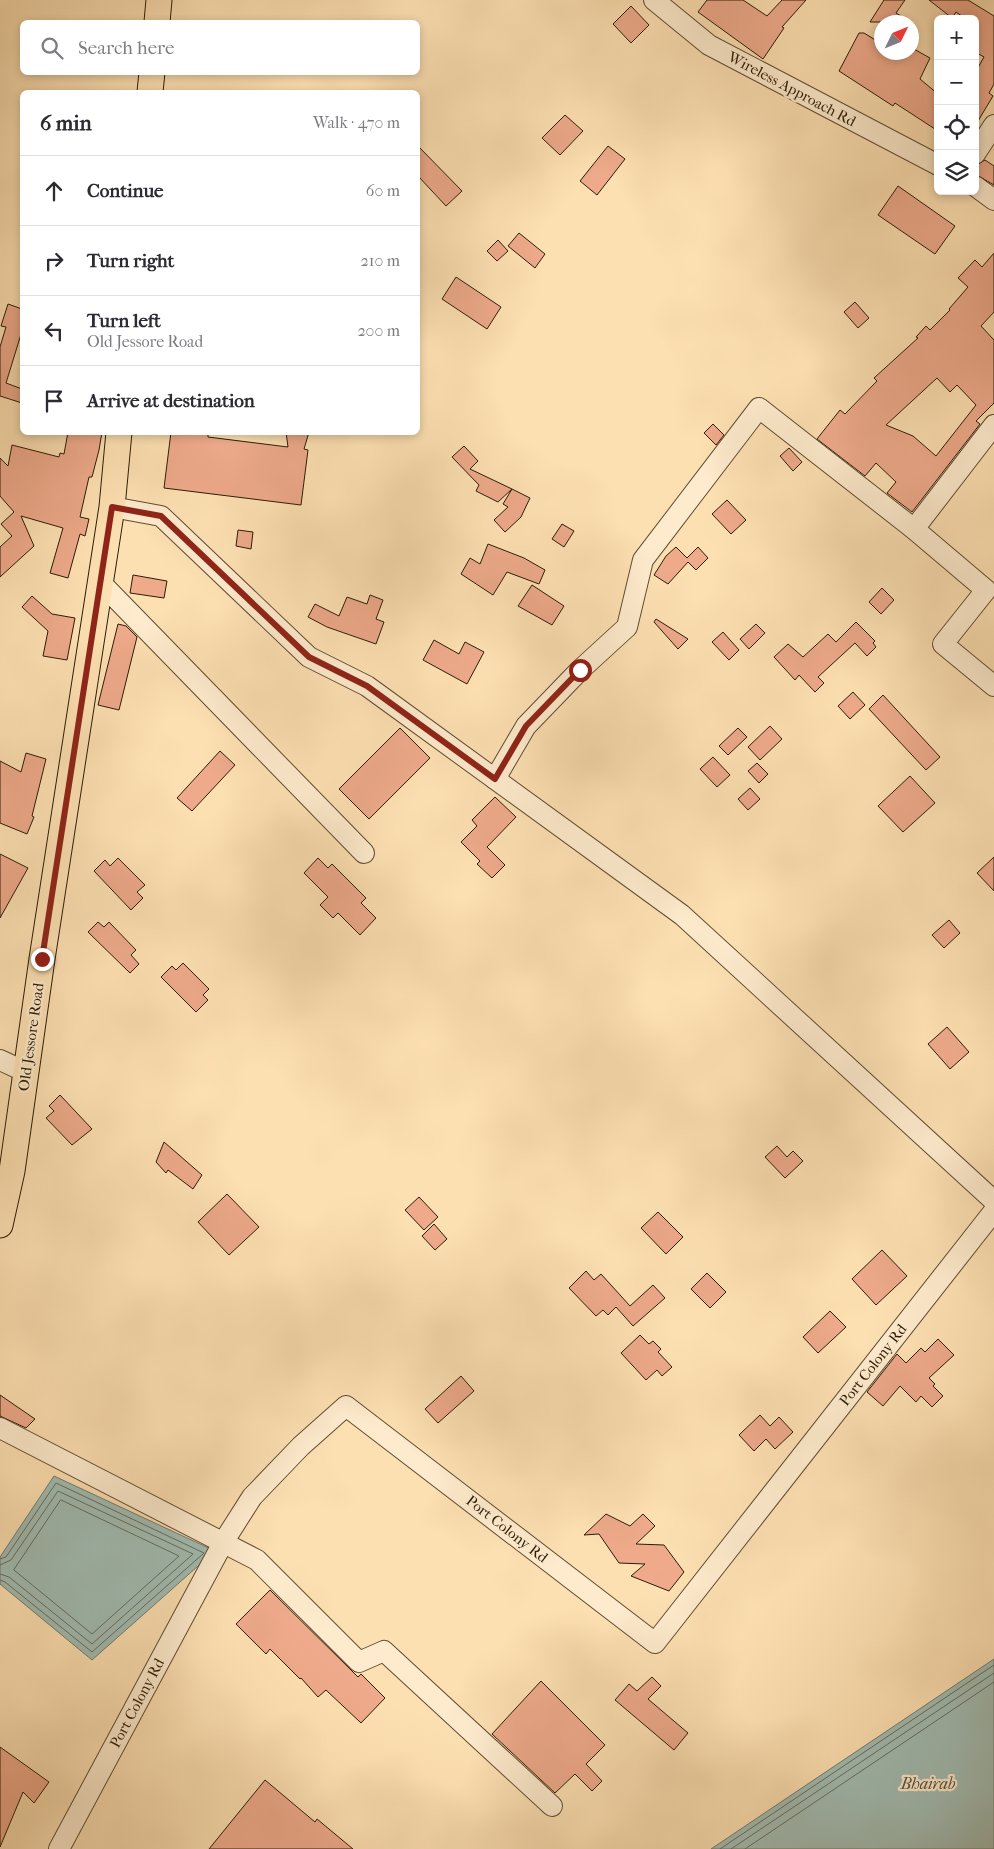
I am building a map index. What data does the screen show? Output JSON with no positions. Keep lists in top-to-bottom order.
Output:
{
  "streets": {
    "main road": ["Old Jessore Road"],
    "street": ["Wireless Approach Rd", "Port Colony Rd"]
  },
  "water": ["Bhairab"],
  "north": "top right",
  "page": {
    "map_buttons": ["+", "−"],
    "search": "Search here",
    "heading": ["6 min", "Walk · 470 m"],
    "list": [
      ["Continue", "60 m"],
      ["Turn right", "210 m"],
      ["Turn left", "Old Jessore Road", "200 m"],
      "Arrive at destination"
    ]
  }
}
